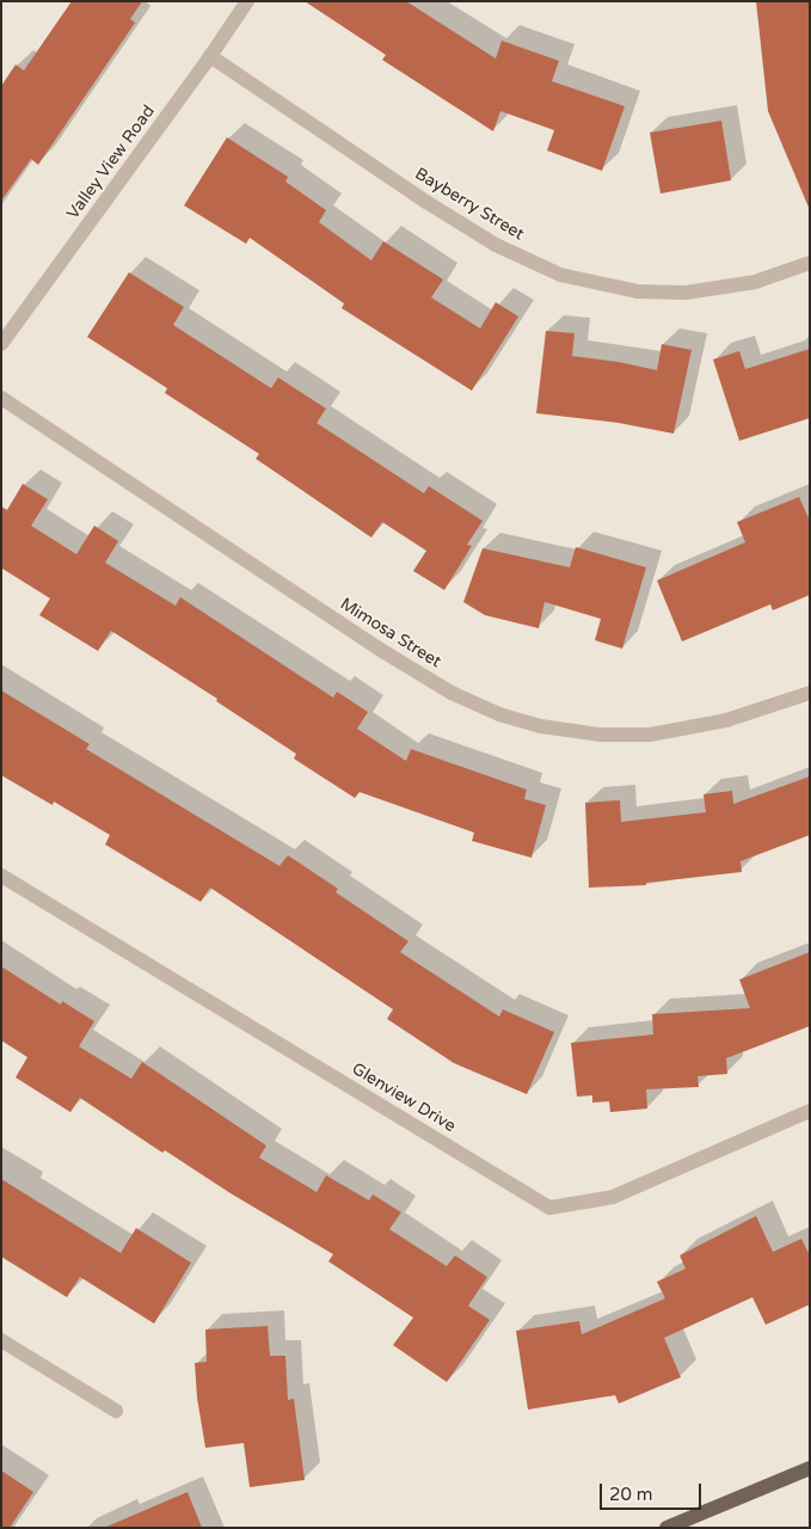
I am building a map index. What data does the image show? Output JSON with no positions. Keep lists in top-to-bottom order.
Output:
{
  "streets": {
    "street": [
      "Valley View Road",
      "Bayberry Street",
      "Mimosa Street",
      "Glenview Drive"
    ]
  },
  "crossings": [
    ["Valley View Road", "Bayberry Street"]
  ],
  "scale_bar": "20 m"
}
